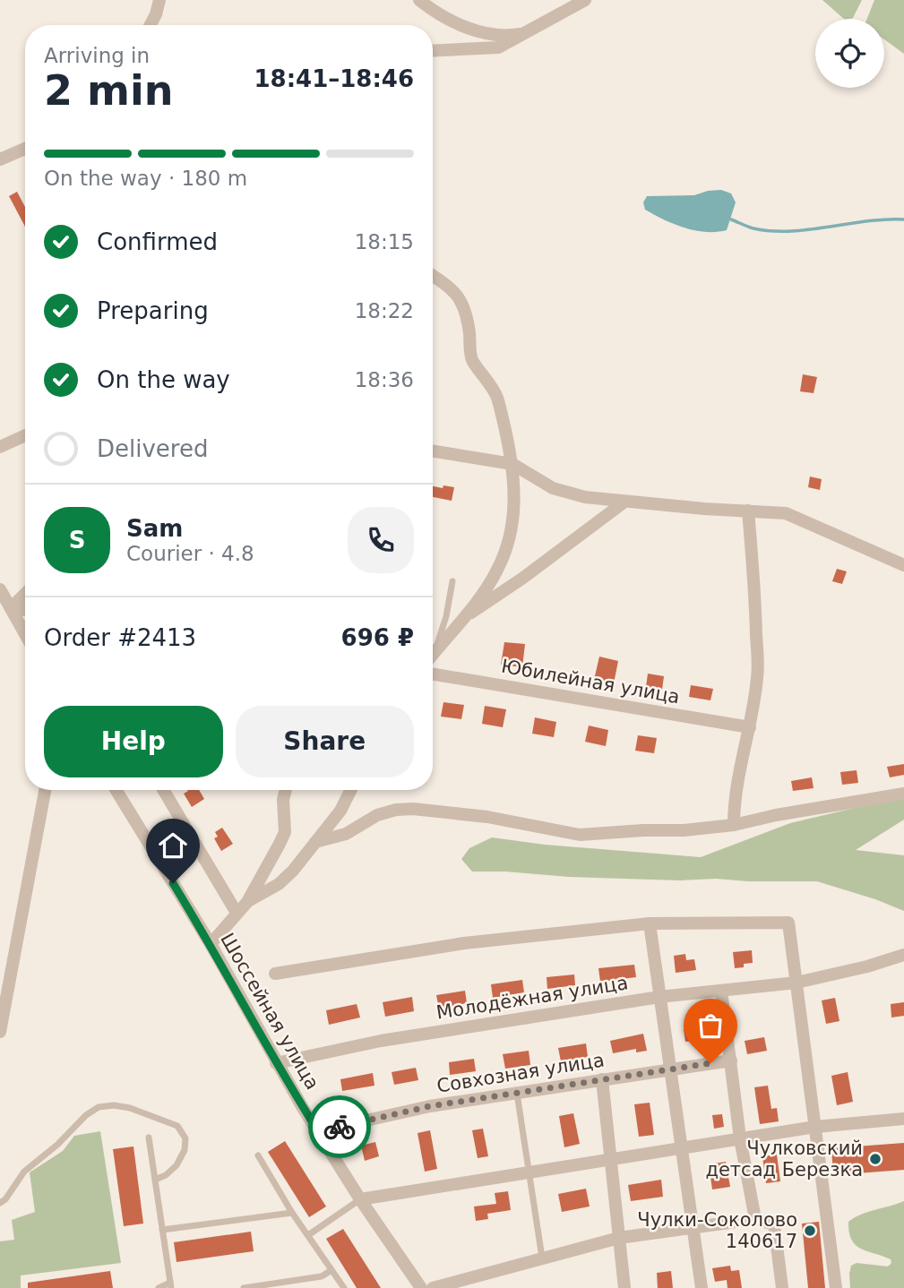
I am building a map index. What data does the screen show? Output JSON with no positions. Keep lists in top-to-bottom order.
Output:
{
  "streets": {
    "street": [
      "Юбилейная улица",
      "Молодёжная улица",
      "Шоссейная улица",
      "Совхозная улица"
    ]
  },
  "crossings": [
    ["Молодёжная улица", "Шоссейная улица"],
    ["Шоссейная улица", "Совхозная улица"]
  ],
  "places": ["Чулковский детсад Березка", "Чулки-Соколово 140617"],
  "page": {
    "heading": ["2 min", "Arriving in", "18:41–18:46"],
    "panel": [
      "Sam",
      "Courier · 4.8",
      "Order #2413",
      "696 ₽"
    ],
    "bar": "On the way · 180 m",
    "list": [
      ["Confirmed", "18:15"],
      ["Preparing", "18:22"],
      ["On the way", "18:36"],
      "Delivered"
    ],
    "round": "S",
    "buttons": ["Help", "Share"]
  }
}
